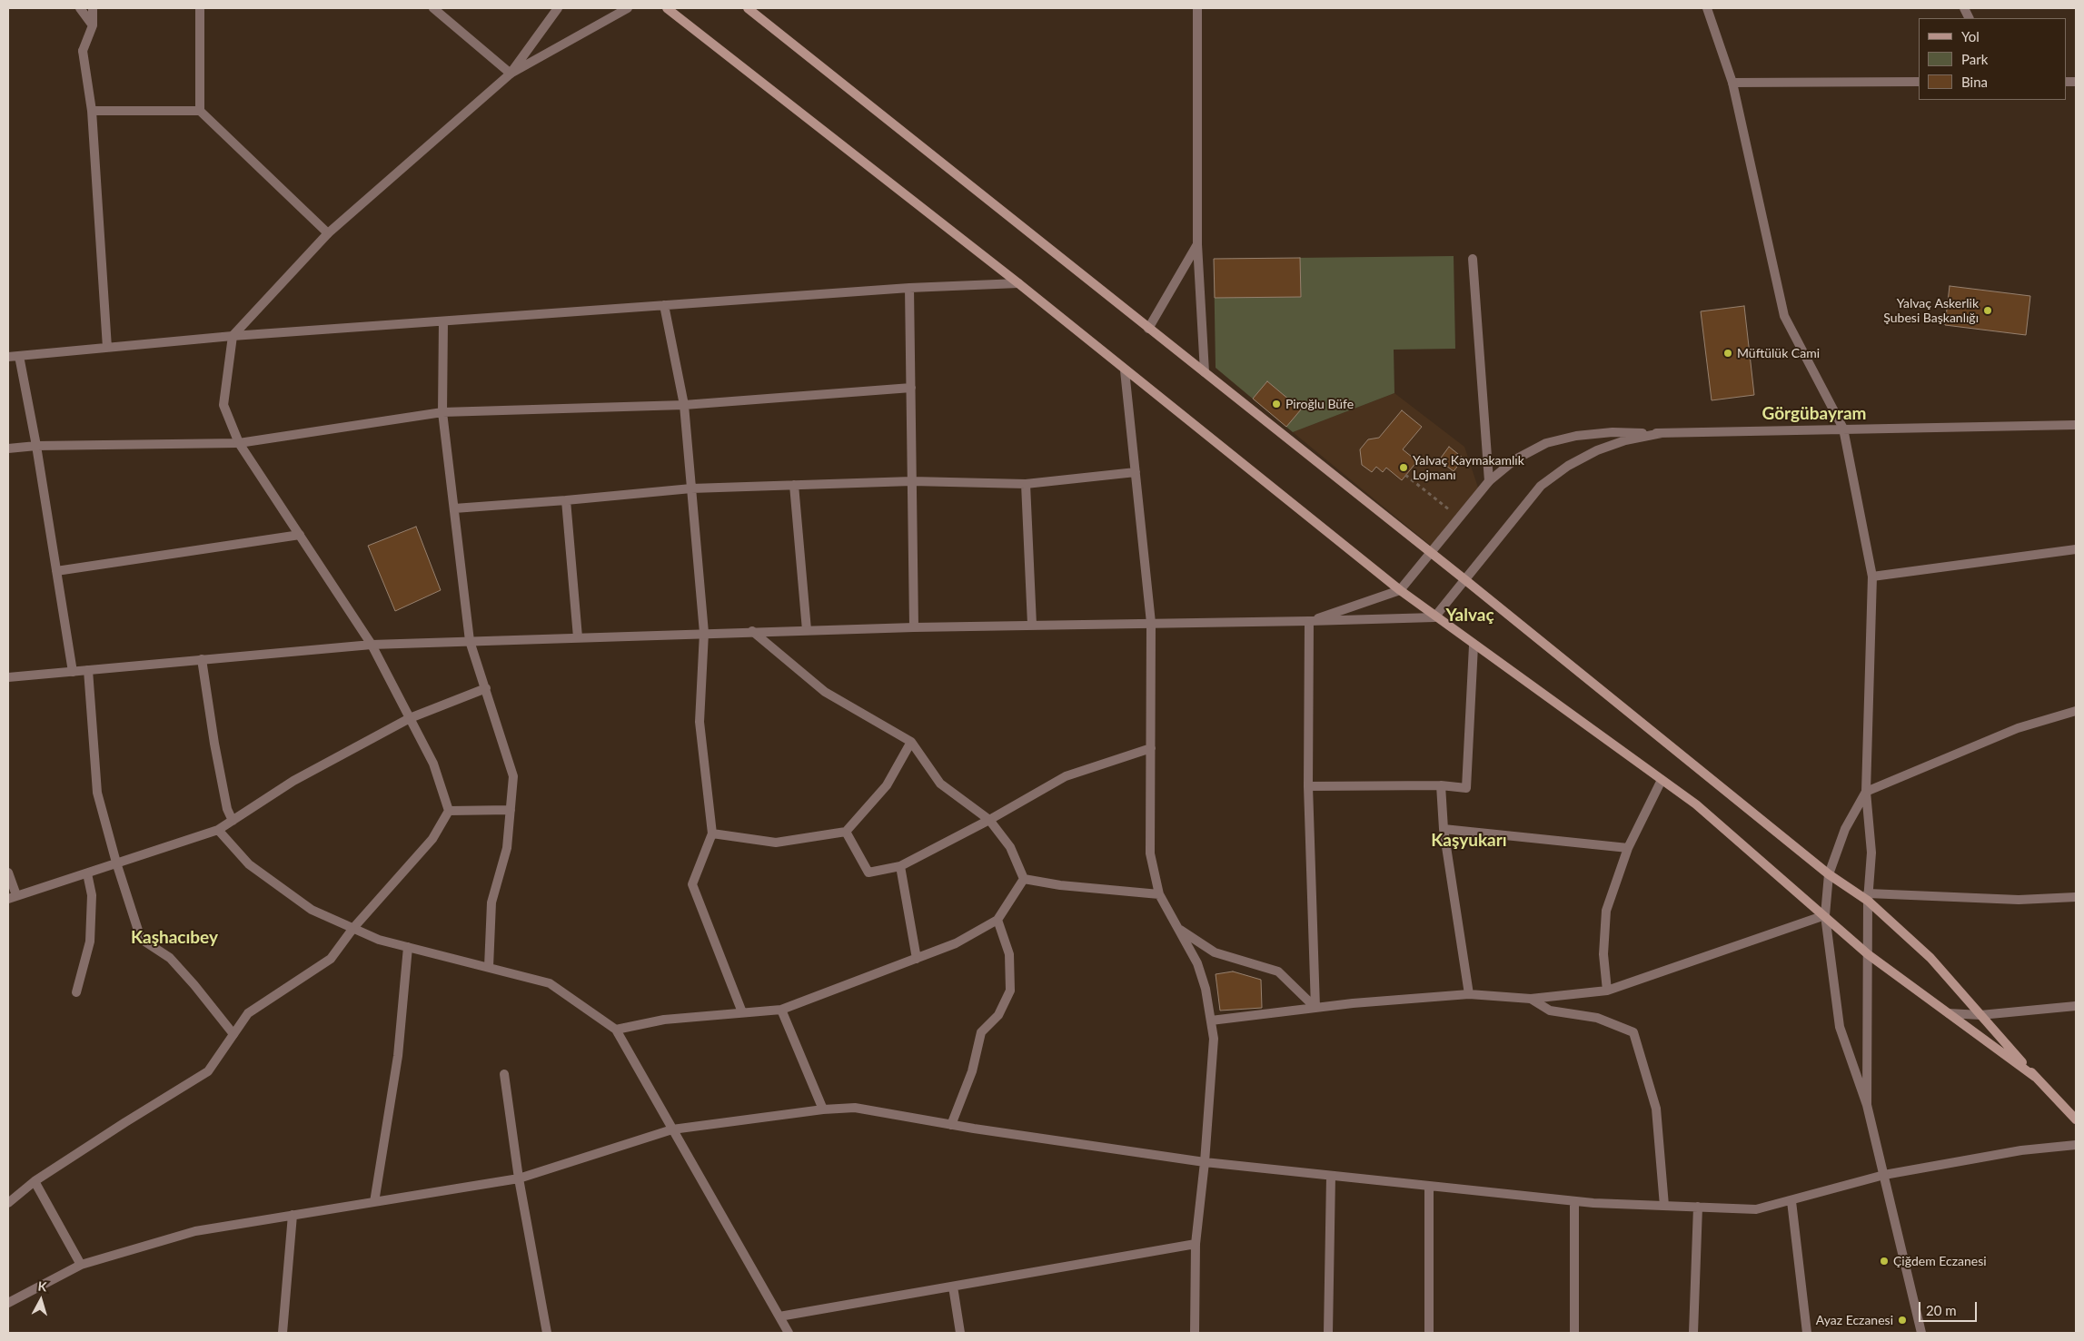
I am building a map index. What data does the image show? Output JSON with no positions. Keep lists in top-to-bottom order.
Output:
{
  "districts": [
    "Görgübayram",
    "Yalvaç",
    "Kaşyukarı",
    "Kaşhacıbey"
  ],
  "places": [
    "Yalvaç Askerlik Şubesi Başkanlığı",
    "Müftülük Cami",
    "Piroğlu Büfe",
    "Yalvaç Kaymakamlık Lojmanı",
    "Çiğdem Eczanesi",
    "Ayaz Eczanesi"
  ],
  "legend": ["Yol", "Park", "Bina"],
  "scale_bar": "20 m",
  "north": "top"
}
